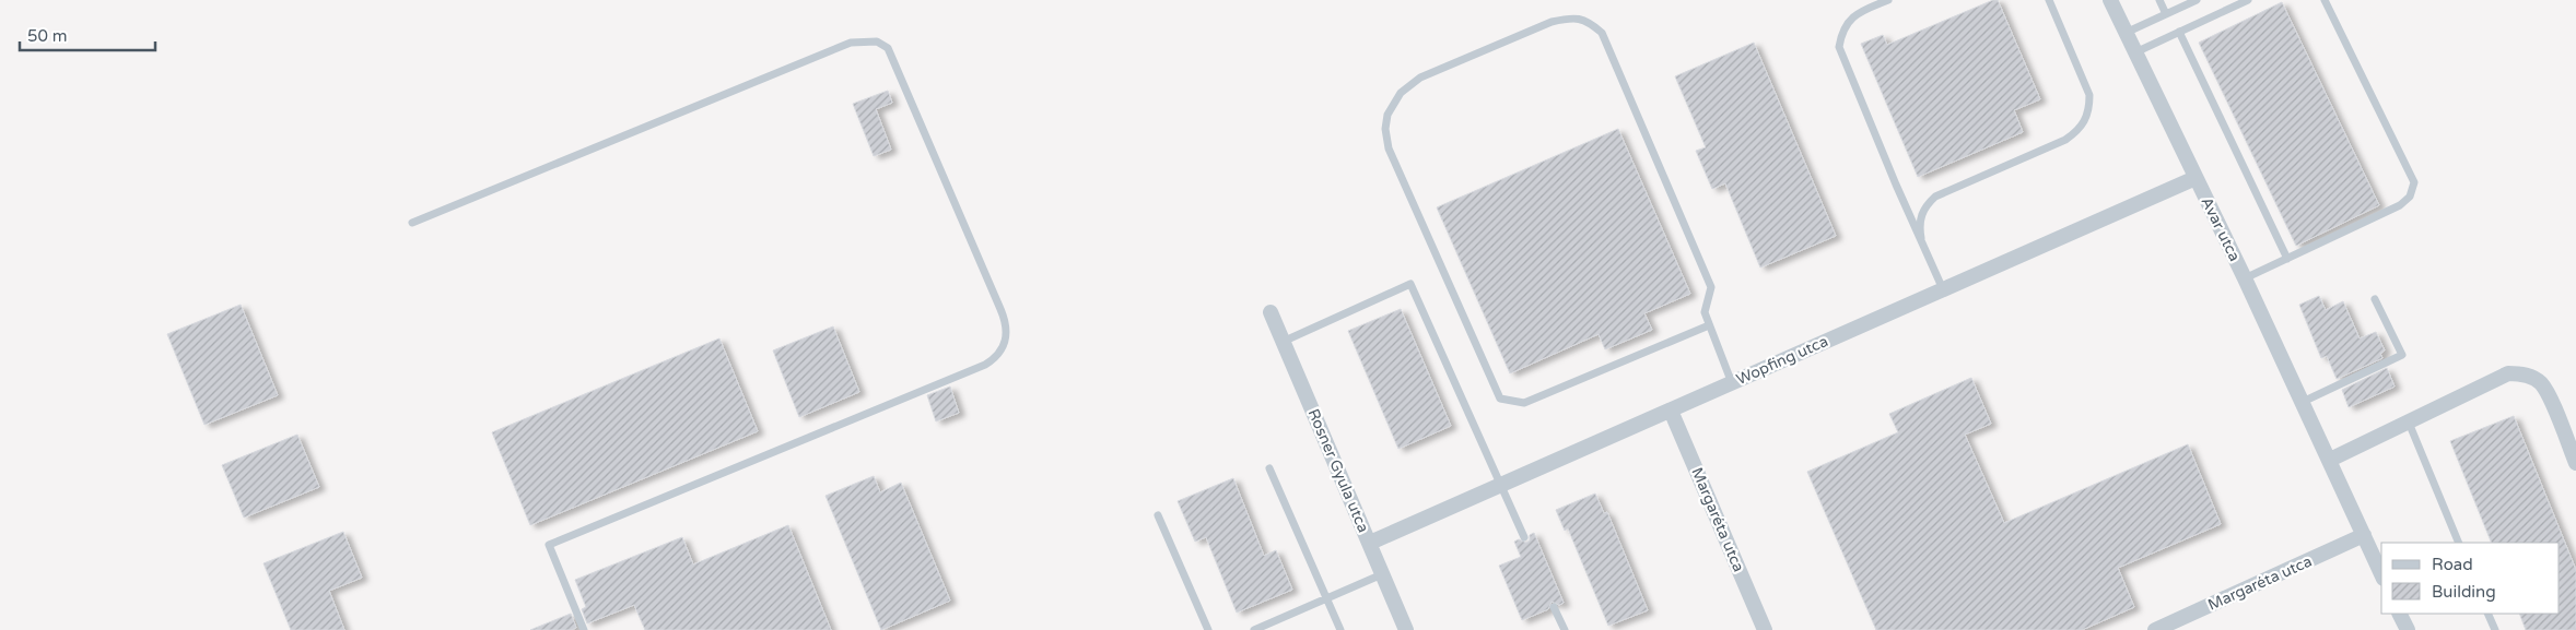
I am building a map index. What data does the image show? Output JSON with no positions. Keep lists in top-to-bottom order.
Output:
{
  "streets": {
    "street": [
      "Avar utca",
      "Wopfing utca",
      "Rosner Gyula utca",
      "Margaréta utca"
    ]
  },
  "crossings": [
    ["Avar utca", "Wopfing utca"],
    ["Avar utca", "Margaréta utca"],
    ["Wopfing utca", "Rosner Gyula utca"],
    ["Wopfing utca", "Margaréta utca"]
  ],
  "legend": ["Road", "Building"],
  "scale_bar": "50 m"
}
